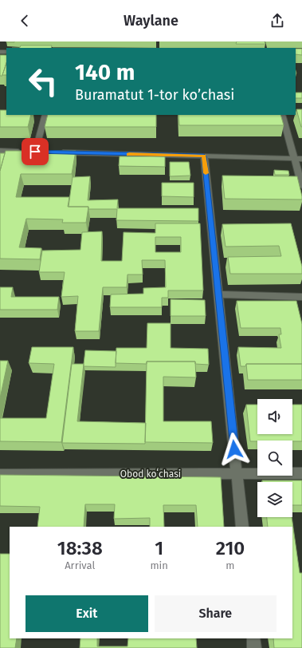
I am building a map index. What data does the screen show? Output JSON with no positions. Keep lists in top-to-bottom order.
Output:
{
  "streets": {
    "street": ["Obod koʻchasi"]
  },
  "page": {
    "header": "Waylane",
    "turn": ["140 m", "Buramatut 1-tor koʼchasi"],
    "eta": [
      "18:38",
      "Arrival",
      "1",
      "min",
      "210",
      "m"
    ],
    "buttons": ["Exit", "Share"]
  }
}
